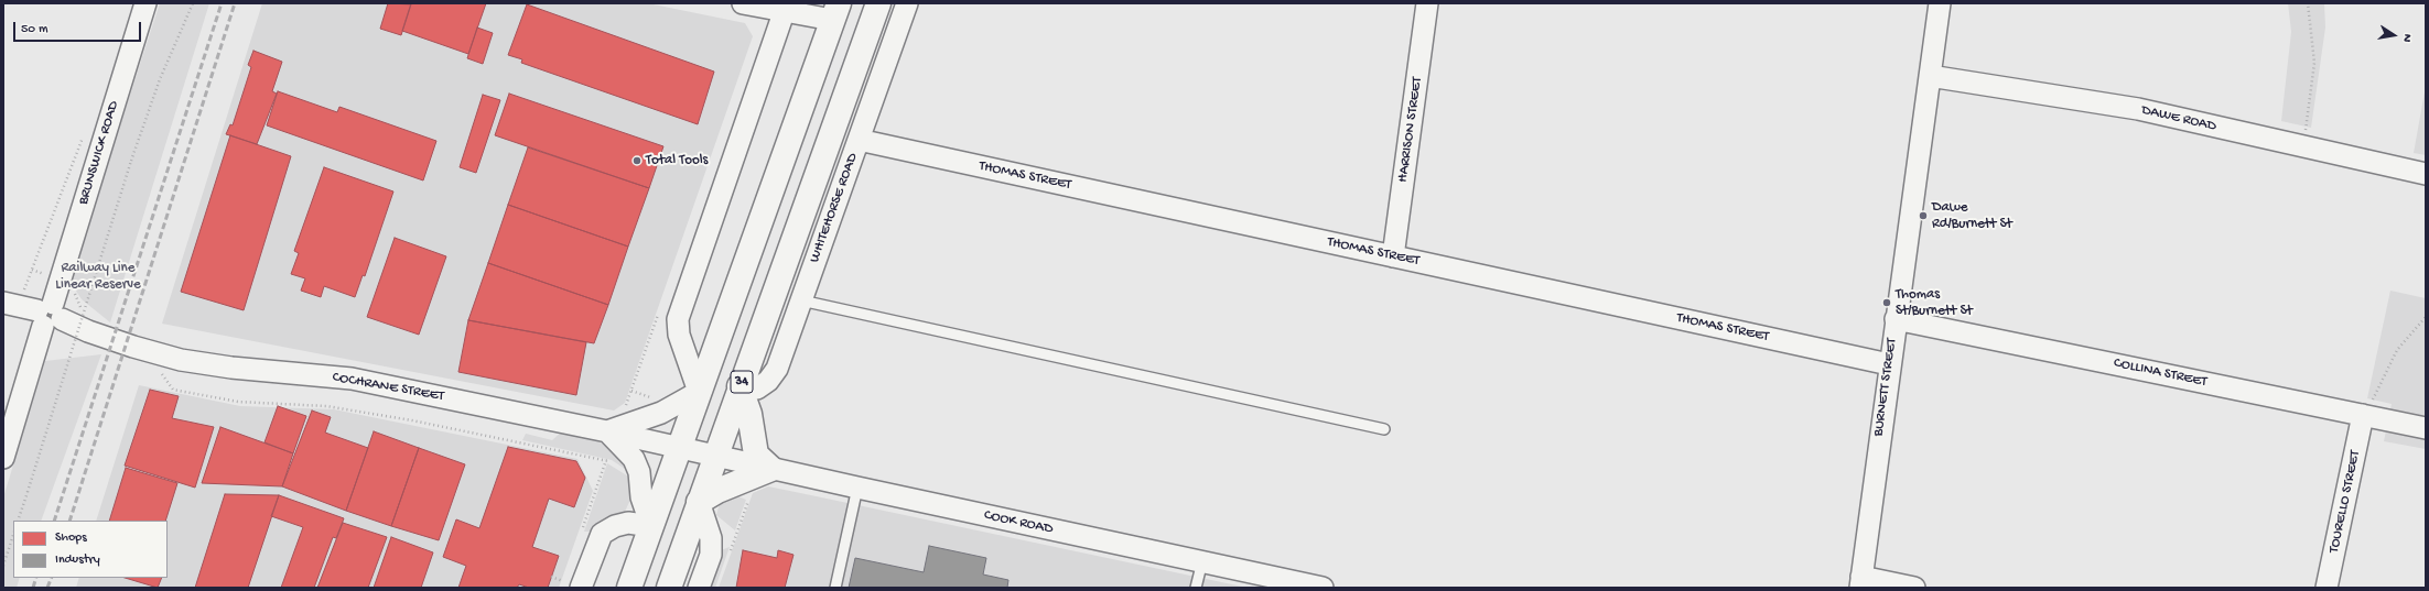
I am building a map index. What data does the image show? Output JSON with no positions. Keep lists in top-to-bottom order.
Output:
{
  "streets": {
    "highway": ["WHITEHORSE ROAD", "34"],
    "street": [
      "DAWE ROAD",
      "HARRISON STREET",
      "BRUNSWICK ROAD",
      "THOMAS STREET",
      "COLLINA STREET",
      "COCHRANE STREET",
      "BURNETT STREET",
      "TOURELLO STREET",
      "COOK ROAD"
    ]
  },
  "crossings": [
    ["DAWE ROAD", "BURNETT STREET"],
    ["HARRISON STREET", "THOMAS STREET"],
    ["BRUNSWICK ROAD", "COCHRANE STREET"],
    ["THOMAS STREET", "WHITEHORSE ROAD"],
    ["THOMAS STREET", "BURNETT STREET"],
    ["WHITEHORSE ROAD", "COCHRANE STREET"],
    ["WHITEHORSE ROAD", "COOK ROAD"],
    ["COLLINA STREET", "BURNETT STREET"],
    ["COLLINA STREET", "TOURELLO STREET"],
    ["COCHRANE STREET", "COOK ROAD"]
  ],
  "parks": ["Railway Line Linear Reserve"],
  "places": ["Total Tools", "Dawe Rd/Burnett St", "Thomas St/Burnett St"],
  "legend": ["Shops", "Industry"],
  "scale_bar": "50 m",
  "north": "right"
}
